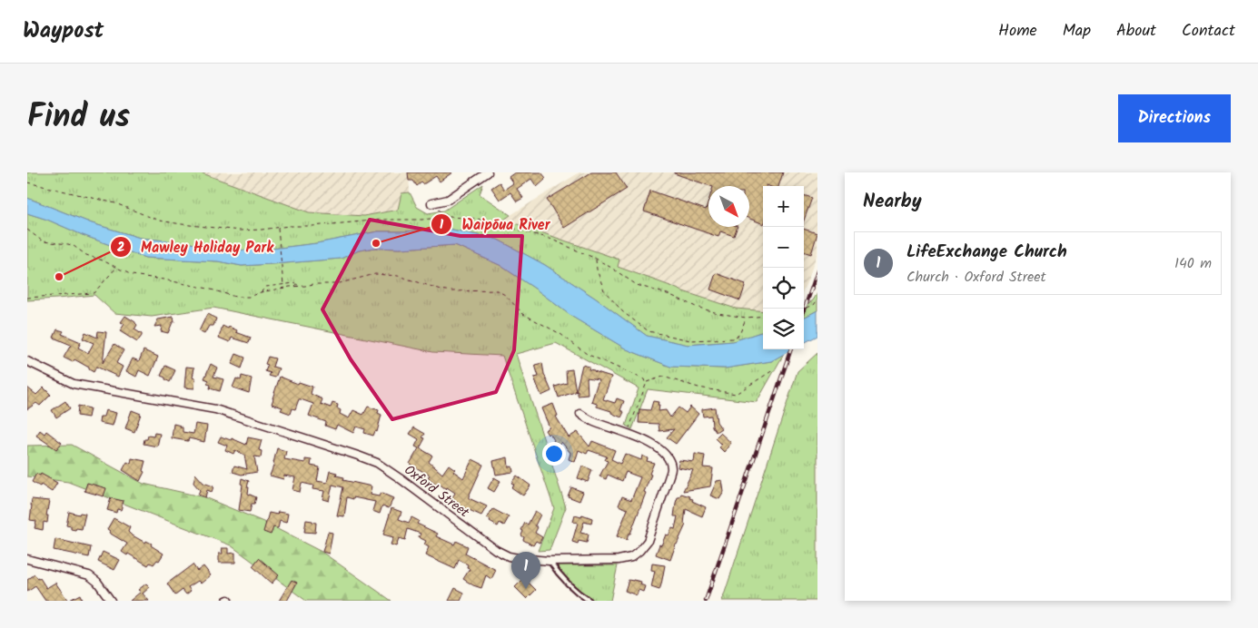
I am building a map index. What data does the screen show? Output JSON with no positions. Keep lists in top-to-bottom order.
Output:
{
  "streets": {
    "street": ["Oxford Street"]
  },
  "places": ["Waipōua River", "Mawley Holiday Park"],
  "north": "bottom right",
  "page": {
    "header": "Waypost",
    "nav": [
      "Home",
      "Map",
      "About",
      "Contact"
    ],
    "title": "Find us",
    "buttons": "Directions",
    "heading": "Nearby",
    "map_buttons": ["+", "−"],
    "list": [
      {
        "mark": "1",
        "name": "LifeExchange Church",
        "note": "Church · Oxford Street",
        "value": "140 m"
      }
    ],
    "pins": "1"
  }
}
